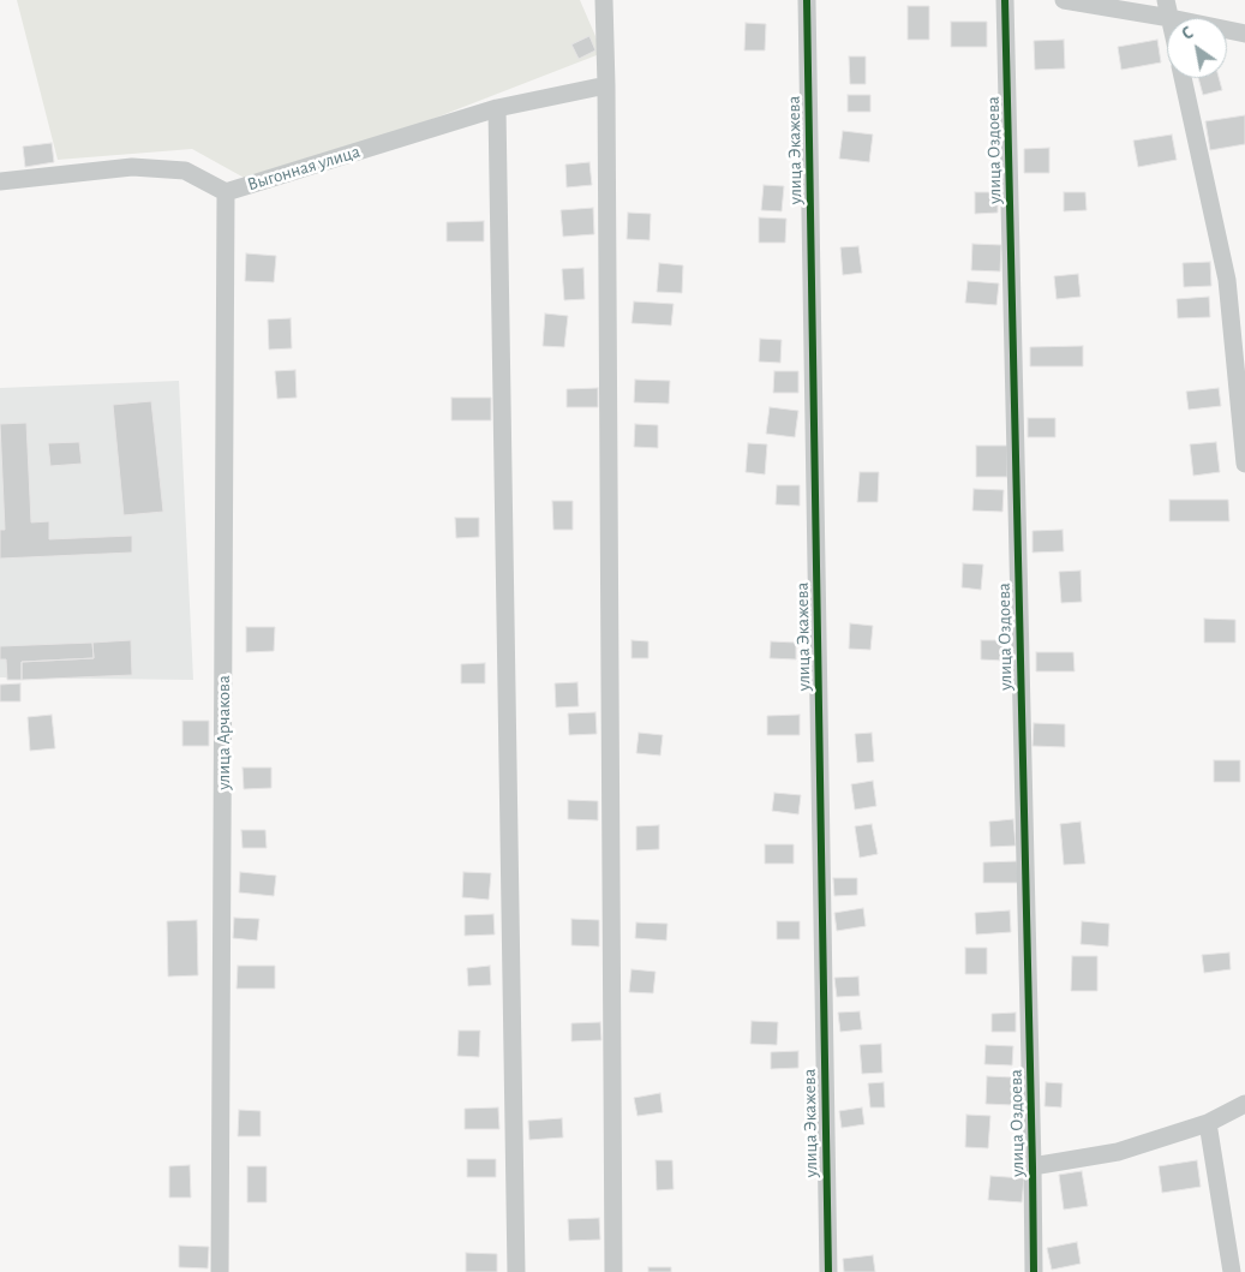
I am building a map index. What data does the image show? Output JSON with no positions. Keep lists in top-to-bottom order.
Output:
{
  "streets": {
    "street": [
      "улица Экажева",
      "улица Оздоева",
      "Выгонная улица",
      "улица Арчакова"
    ]
  },
  "crossings": [
    ["Выгонная улица", "улица Арчакова"]
  ],
  "north": "top left"
}
